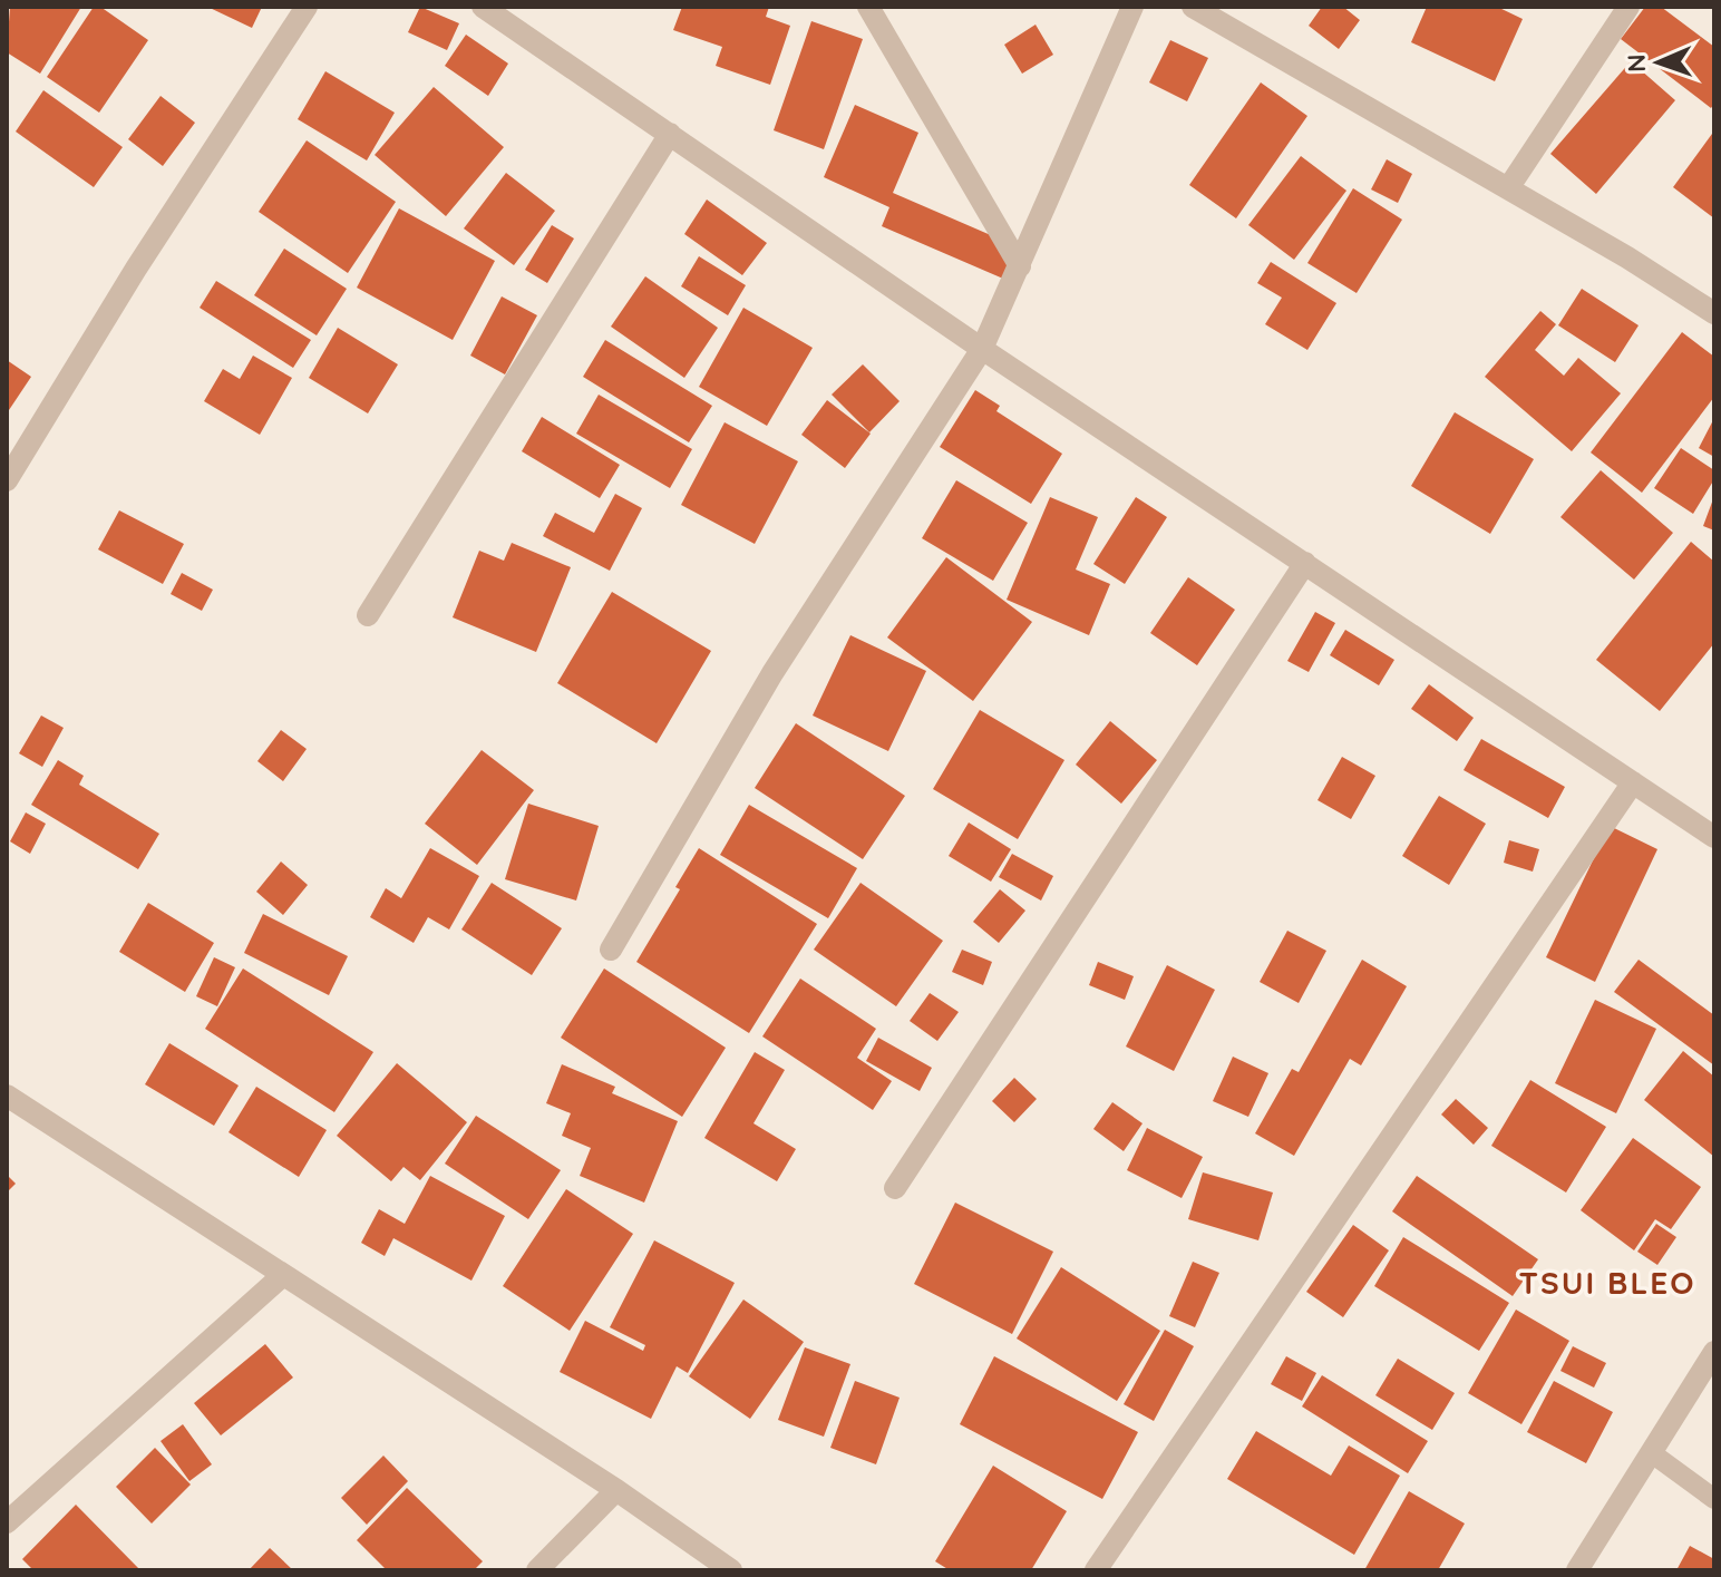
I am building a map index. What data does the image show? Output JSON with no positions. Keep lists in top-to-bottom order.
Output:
{
  "districts": ["TSUI BLEO"],
  "north": "left"
}
